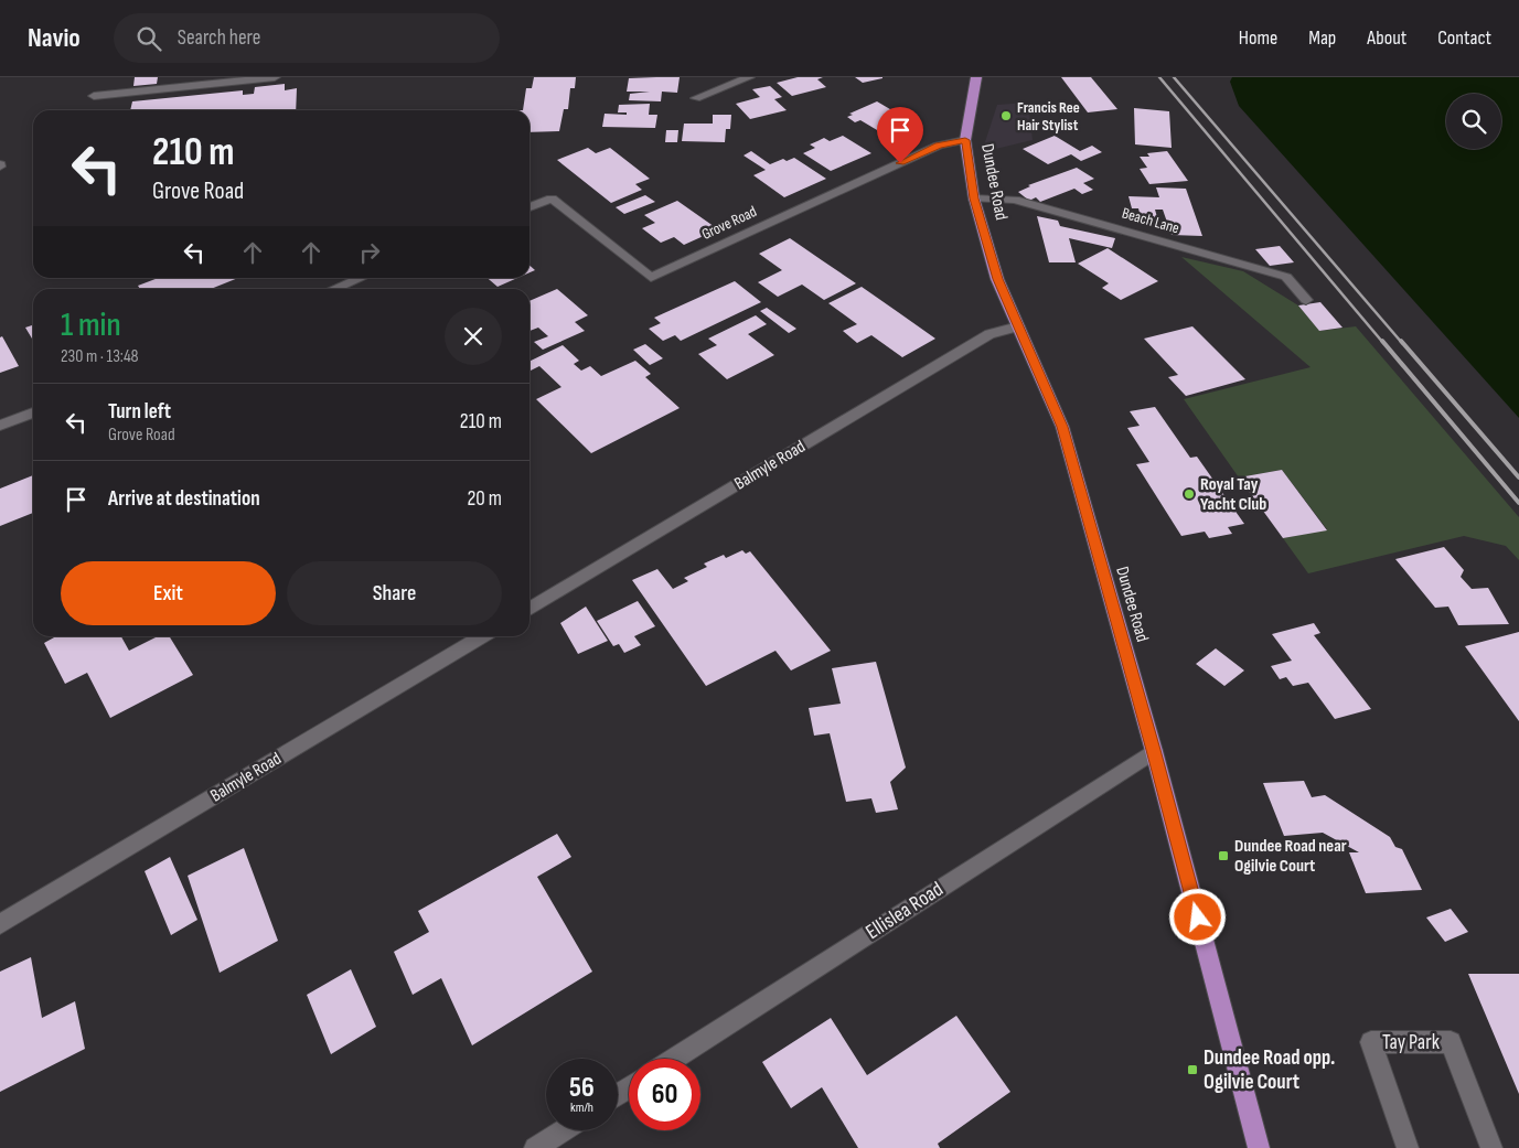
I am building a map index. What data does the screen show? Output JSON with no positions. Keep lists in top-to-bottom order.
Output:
{
  "streets": {
    "main road": ["Dundee Road"],
    "street": [
      "Beach Lane",
      "Grove Road",
      "Balmyle Road",
      "Ellislea Road",
      "Tay Park"
    ]
  },
  "crossings": [
    ["Dundee Road", "Beach Lane"],
    ["Dundee Road", "Grove Road"],
    ["Dundee Road", "Balmyle Road"],
    ["Dundee Road", "Ellislea Road"]
  ],
  "places": {
    "other": ["Francis Ree Hair Stylist", "Royal Tay Yacht Club"],
    "transit": ["Dundee Road near Ogilvie Court", "Dundee Road opp. Ogilvie Court"]
  },
  "page": {
    "header": "Navio",
    "search": "Search here",
    "nav": [
      "Home",
      "Map",
      "About",
      "Contact"
    ],
    "turn": ["210 m", "Grove Road"],
    "heading": ["1 min", "230 m · 13:48"],
    "list": [
      {
        "name": "Turn left",
        "note": "Grove Road",
        "value": "210 m"
      },
      {
        "name": "Arrive at destination",
        "value": "20 m"
      }
    ],
    "buttons": ["Exit", "Share"],
    "speed": "56 km/h",
    "limit": "60"
  }
}
